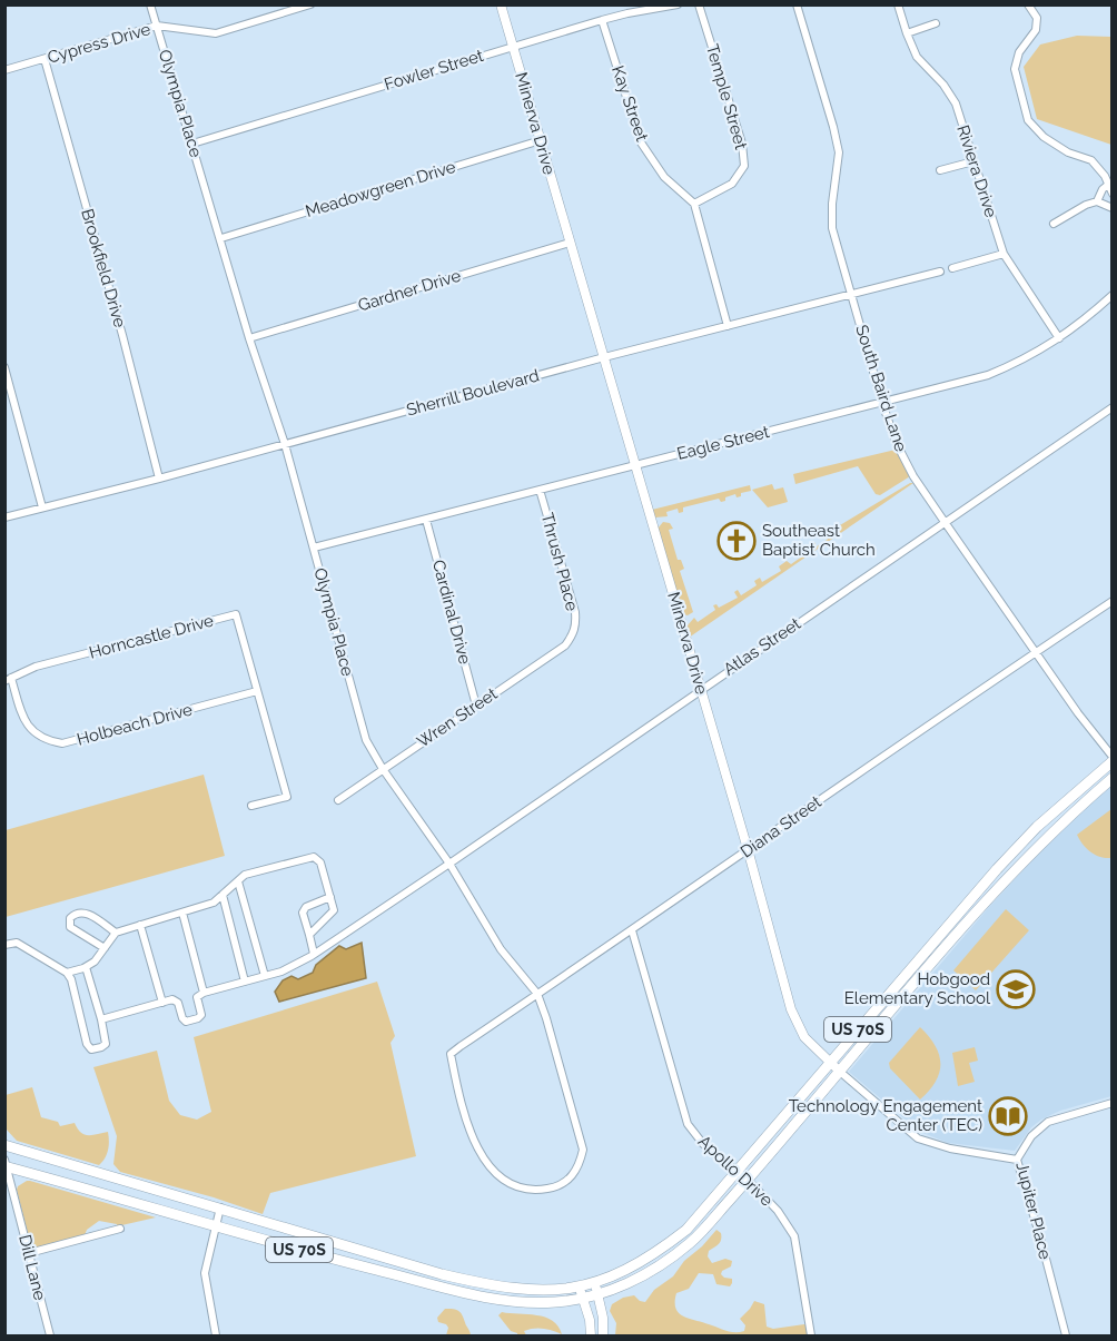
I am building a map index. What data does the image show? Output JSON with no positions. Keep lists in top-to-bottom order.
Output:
{
  "streets": {
    "main road": ["US 70S"],
    "street": [
      "Cypress Drive",
      "Fowler Street",
      "Temple Street",
      "Olympia Place",
      "Kay Street",
      "Minerva Drive",
      "Riviera Drive",
      "Meadowgreen Drive",
      "Brookfield Drive",
      "Gardner Drive",
      "South Baird Lane",
      "Sherrill Boulevard",
      "Eagle Street",
      "Thrush Place",
      "Cardinal Drive",
      "Horncastle Drive",
      "Atlas Street",
      "Wren Street",
      "Holbeach Drive",
      "Diana Street",
      "Apollo Drive",
      "Jupiter Place",
      "Dill Lane"
    ]
  },
  "crossings": [
    ["Cypress Drive", "Olympia Place"],
    ["Cypress Drive", "Brookfield Drive"],
    ["Fowler Street", "Olympia Place"],
    ["Fowler Street", "Kay Street"],
    ["Fowler Street", "Minerva Drive"],
    ["Temple Street", "Kay Street"],
    ["Olympia Place", "Meadowgreen Drive"],
    ["Olympia Place", "Gardner Drive"],
    ["Olympia Place", "Sherrill Boulevard"],
    ["Olympia Place", "Eagle Street"],
    ["Olympia Place", "Atlas Street"],
    ["Olympia Place", "Wren Street"],
    ["Olympia Place", "Diana Street"],
    ["Minerva Drive", "Meadowgreen Drive"],
    ["Minerva Drive", "Gardner Drive"],
    ["Minerva Drive", "Sherrill Boulevard"],
    ["Minerva Drive", "Eagle Street"],
    ["Minerva Drive", "Atlas Street"],
    ["Minerva Drive", "Diana Street"],
    ["Minerva Drive", "US 70S"],
    ["Minerva Drive", "Jupiter Place"],
    ["Riviera Drive", "Eagle Street"],
    ["Brookfield Drive", "Sherrill Boulevard"],
    ["South Baird Lane", "Sherrill Boulevard"],
    ["South Baird Lane", "Eagle Street"],
    ["South Baird Lane", "Atlas Street"],
    ["South Baird Lane", "Diana Street"],
    ["Eagle Street", "Thrush Place"],
    ["Eagle Street", "Cardinal Drive"],
    ["Thrush Place", "Wren Street"],
    ["Cardinal Drive", "Wren Street"],
    ["Horncastle Drive", "Holbeach Drive"],
    ["Diana Street", "Apollo Drive"],
    ["US 70S", "Apollo Drive"],
    ["US 70S", "Dill Lane"]
  ],
  "places": {
    "church": ["Southeast Baptist Church"],
    "school or university": ["Hobgood Elementary School"],
    "library": ["Technology Engagement Center (TEC)"]
  }
}
